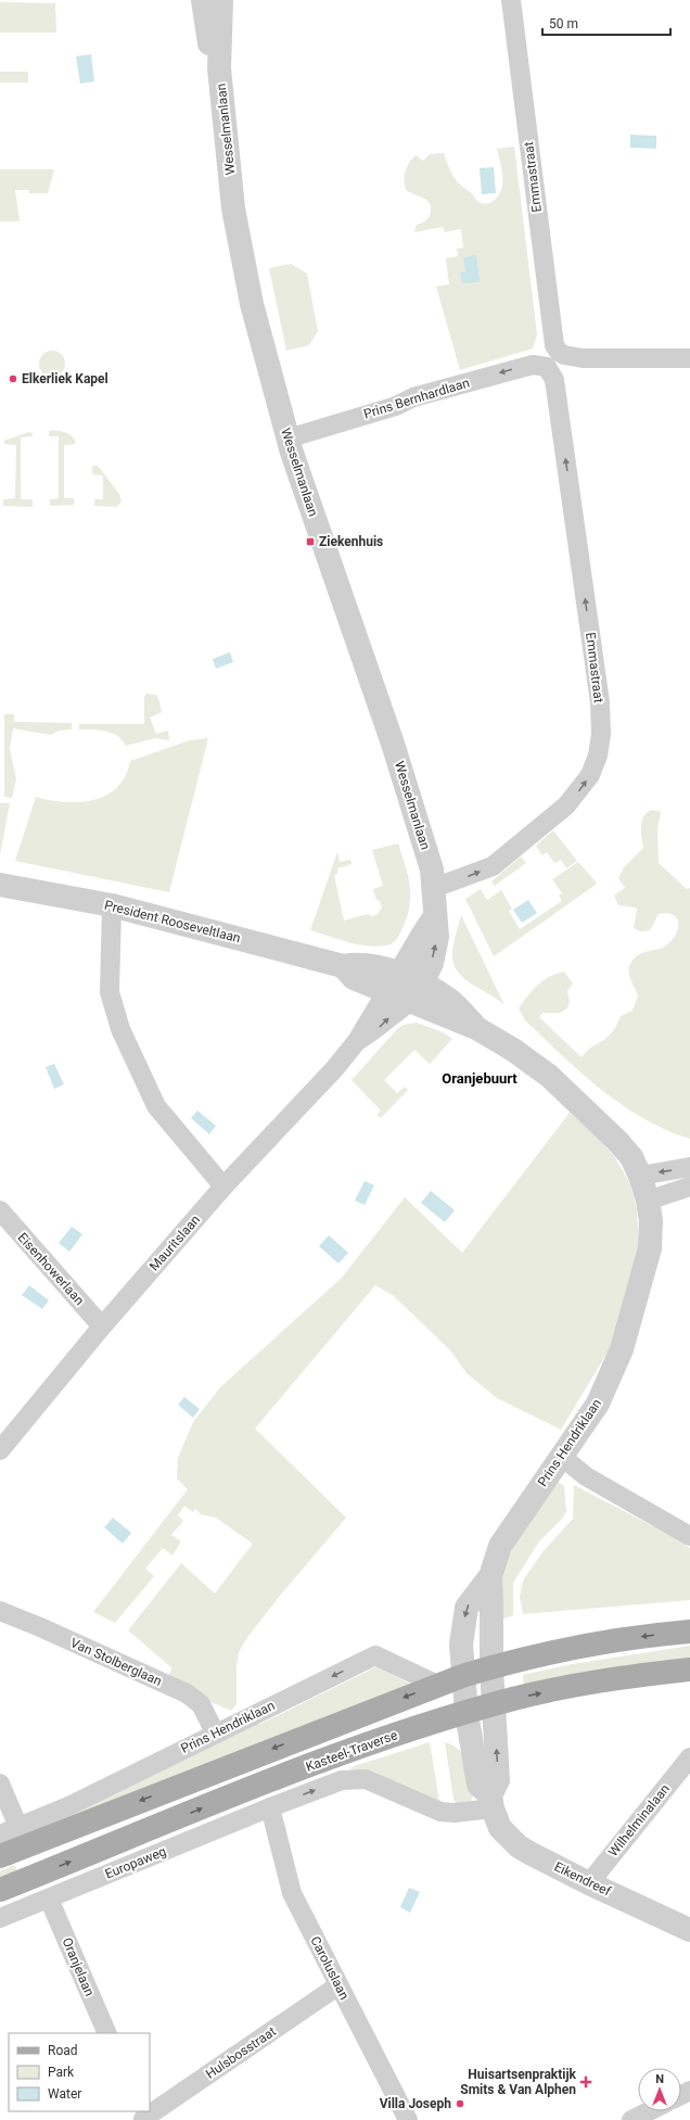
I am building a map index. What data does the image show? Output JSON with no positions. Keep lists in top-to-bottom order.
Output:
{
  "streets": {
    "main road": ["Kasteel-Traverse"],
    "street": [
      "Wesselmanlaan",
      "Emmastraat",
      "Prins Bernhardlaan",
      "President Rooseveltlaan",
      "Mauritslaan",
      "Eisenhowerlaan",
      "Prins Hendriklaan",
      "Van Stolberglaan",
      "Wilhelminalaan",
      "Europaweg",
      "Eikendreef",
      "Oranjelaan",
      "Caroluslaan",
      "Hulsbosstraat"
    ]
  },
  "crossings": [
    ["Wesselmanlaan", "Emmastraat"],
    ["Wesselmanlaan", "Prins Bernhardlaan"],
    ["Wesselmanlaan", "President Rooseveltlaan"],
    ["Wesselmanlaan", "Mauritslaan"],
    ["Emmastraat", "Prins Bernhardlaan"],
    ["President Rooseveltlaan", "Mauritslaan"],
    ["President Rooseveltlaan", "Prins Hendriklaan"],
    ["Mauritslaan", "Eisenhowerlaan"],
    ["Prins Hendriklaan", "Van Stolberglaan"],
    ["Prins Hendriklaan", "Eikendreef"],
    ["Kasteel-Traverse", "Eikendreef"],
    ["Wilhelminalaan", "Eikendreef"],
    ["Europaweg", "Oranjelaan"],
    ["Europaweg", "Caroluslaan"],
    ["Caroluslaan", "Hulsbosstraat"]
  ],
  "one_way": ["Emmastraat", "Prins Bernhardlaan"],
  "districts": ["Oranjebuurt"],
  "places": {
    "other": ["Elkerliek Kapel", "Villa Joseph"],
    "transit": ["Ziekenhuis"],
    "health": ["Huisartsenpraktijk Smits & Van Alphen"]
  },
  "legend": ["Road", "Park", "Water"],
  "scale_bar": "50 m",
  "north": "top"
}
